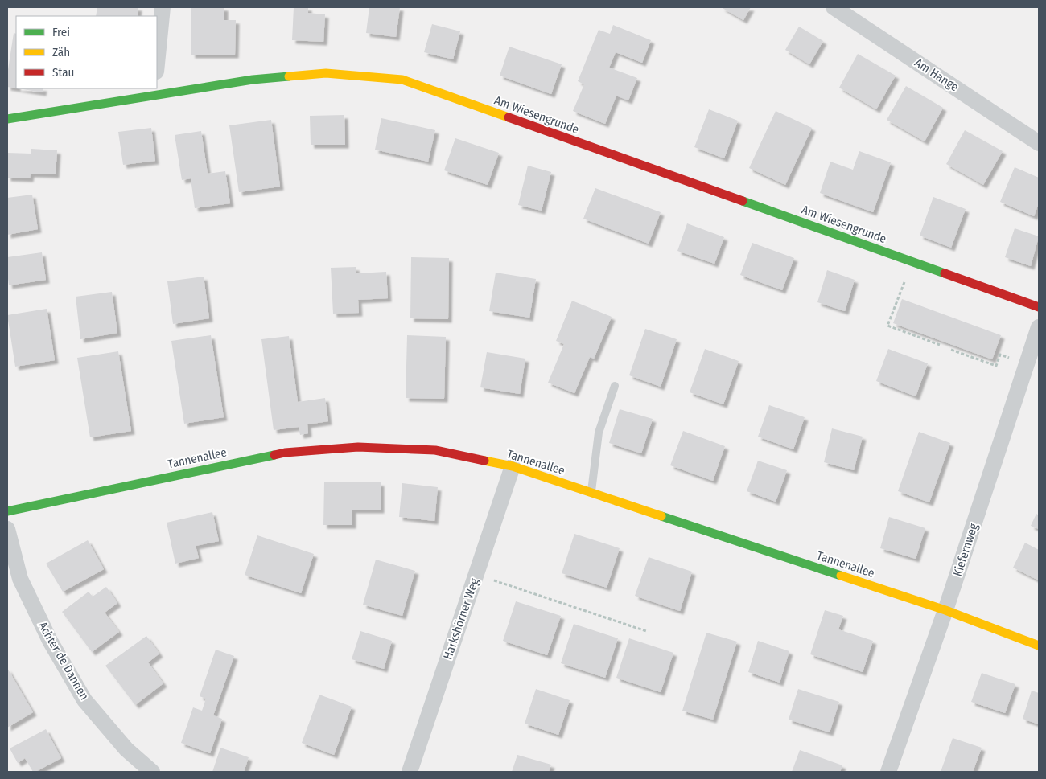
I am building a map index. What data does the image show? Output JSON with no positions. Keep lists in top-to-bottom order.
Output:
{
  "streets": {
    "street": [
      "Am Hange",
      "Am Wiesengrunde",
      "Tannenallee",
      "Kiefernweg",
      "Harkshörner Weg",
      "Achter de Dannen"
    ]
  },
  "crossings": [
    ["Tannenallee", "Kiefernweg"],
    ["Tannenallee", "Harkshörner Weg"]
  ],
  "legend": ["Frei", "Zäh", "Stau"]
}
